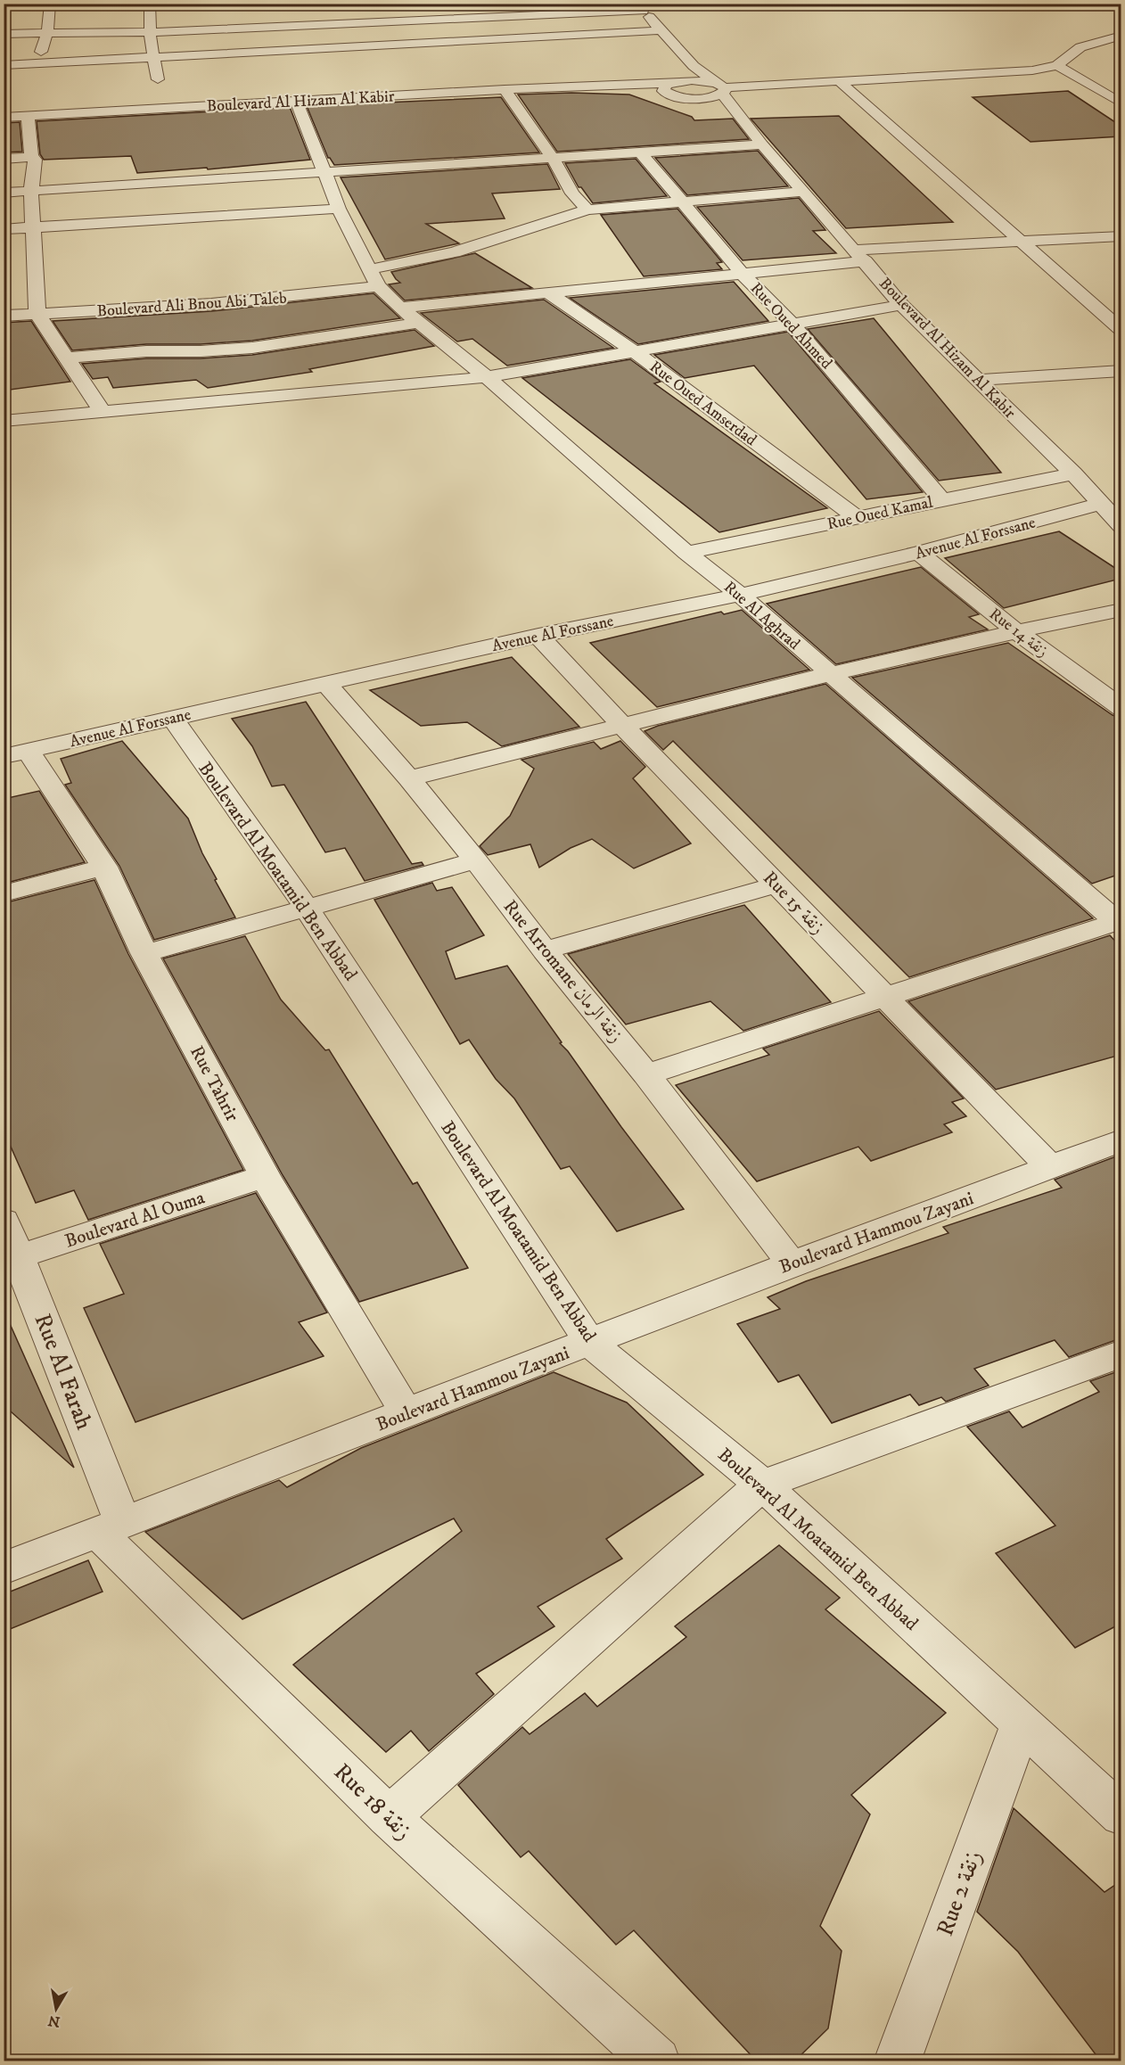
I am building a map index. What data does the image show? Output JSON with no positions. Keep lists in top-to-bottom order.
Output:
{
  "streets": {
    "street": [
      "Boulevard Al Hizam Al Kabir",
      "Boulevard Ali Bnou Abi Taleb",
      "Rue Oued Ahmed",
      "Rue Oued Amserdad",
      "Rue Oued Kamal",
      "Avenue Al Forssane",
      "Rue Al Aghrad",
      "Rue 14 زنقة",
      "Boulevard Al Moatamid Ben Abbad",
      "Rue 15 زنقة",
      "Rue Arromane زنقة الرمان",
      "Rue Tahrir",
      "Boulevard Al Ouma",
      "Boulevard Hammou Zayani",
      "Rue Al Farah",
      "Rue 18 زنقة",
      "Rue 2 زنقة"
    ]
  },
  "crossings": [
    ["Boulevard Al Hizam Al Kabir", "Rue Oued Kamal"],
    ["Boulevard Al Hizam Al Kabir", "Avenue Al Forssane"],
    ["Boulevard Ali Bnou Abi Taleb", "Rue Al Aghrad"],
    ["Rue Oued Ahmed", "Rue Oued Kamal"],
    ["Rue Oued Amserdad", "Rue Oued Kamal"],
    ["Rue Oued Kamal", "Rue Al Aghrad"],
    ["Avenue Al Forssane", "Rue Al Aghrad"],
    ["Avenue Al Forssane", "Rue 14 زنقة"],
    ["Avenue Al Forssane", "Boulevard Al Moatamid Ben Abbad"],
    ["Avenue Al Forssane", "Rue 15 زنقة"],
    ["Avenue Al Forssane", "Rue Arromane زنقة الرمان"],
    ["Avenue Al Forssane", "Rue Tahrir"],
    ["Boulevard Al Moatamid Ben Abbad", "Boulevard Hammou Zayani"],
    ["Boulevard Al Moatamid Ben Abbad", "Rue 2 زنقة"],
    ["Rue 15 زنقة", "Boulevard Hammou Zayani"],
    ["Rue Arromane زنقة الرمان", "Boulevard Hammou Zayani"],
    ["Rue Tahrir", "Boulevard Al Ouma"],
    ["Rue Tahrir", "Boulevard Hammou Zayani"],
    ["Boulevard Al Ouma", "Rue Al Farah"],
    ["Boulevard Hammou Zayani", "Rue Al Farah"],
    ["Boulevard Hammou Zayani", "Rue 18 زنقة"],
    ["Rue Al Farah", "Rue 18 زنقة"]
  ],
  "north": "bottom"
}
